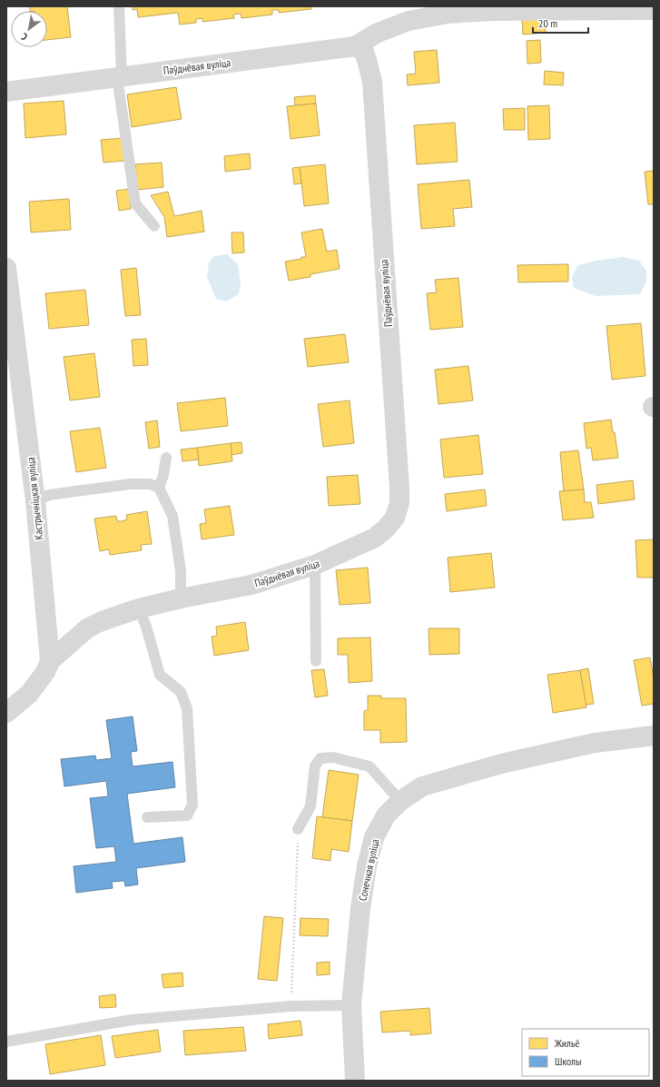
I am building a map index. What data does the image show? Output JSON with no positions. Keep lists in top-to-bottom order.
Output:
{
  "streets": {
    "street": ["Паўднёвая вуліца", "Кастрычніцкая вуліца", "Сонечная вуліца"]
  },
  "crossings": [
    ["Паўднёвая вуліца", "Кастрычніцкая вуліца"]
  ],
  "legend": ["Жильё", "Школы"],
  "scale_bar": "20 m",
  "north": "bottom left"
}
